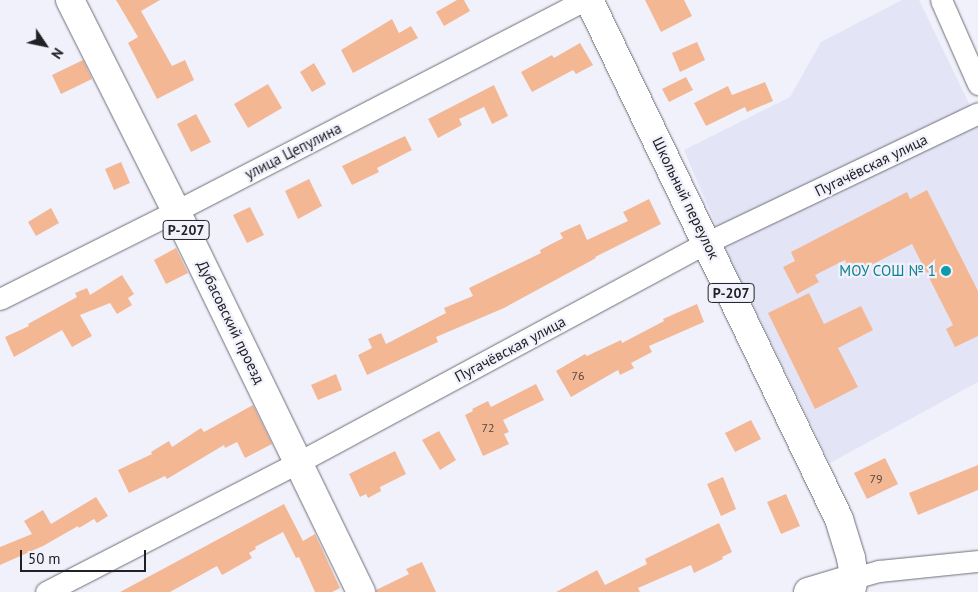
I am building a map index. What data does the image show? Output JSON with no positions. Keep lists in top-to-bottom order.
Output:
{
  "streets": {
    "main road": ["Школьный переулок", "Р-207", "Дубасовский проезд"],
    "street": ["улица Цепулина", "Пугачёвская улица"]
  },
  "crossings": [
    ["улица Цепулина", "Дубасовский проезд"],
    ["Пугачёвская улица", "Школьный переулок"],
    ["Пугачёвская улица", "Дубасовский проезд"]
  ],
  "places": ["МОУ СОШ № 1"],
  "house_numbers": ["76", "72", "79"],
  "scale_bar": "50 m",
  "north": "bottom right"
}
